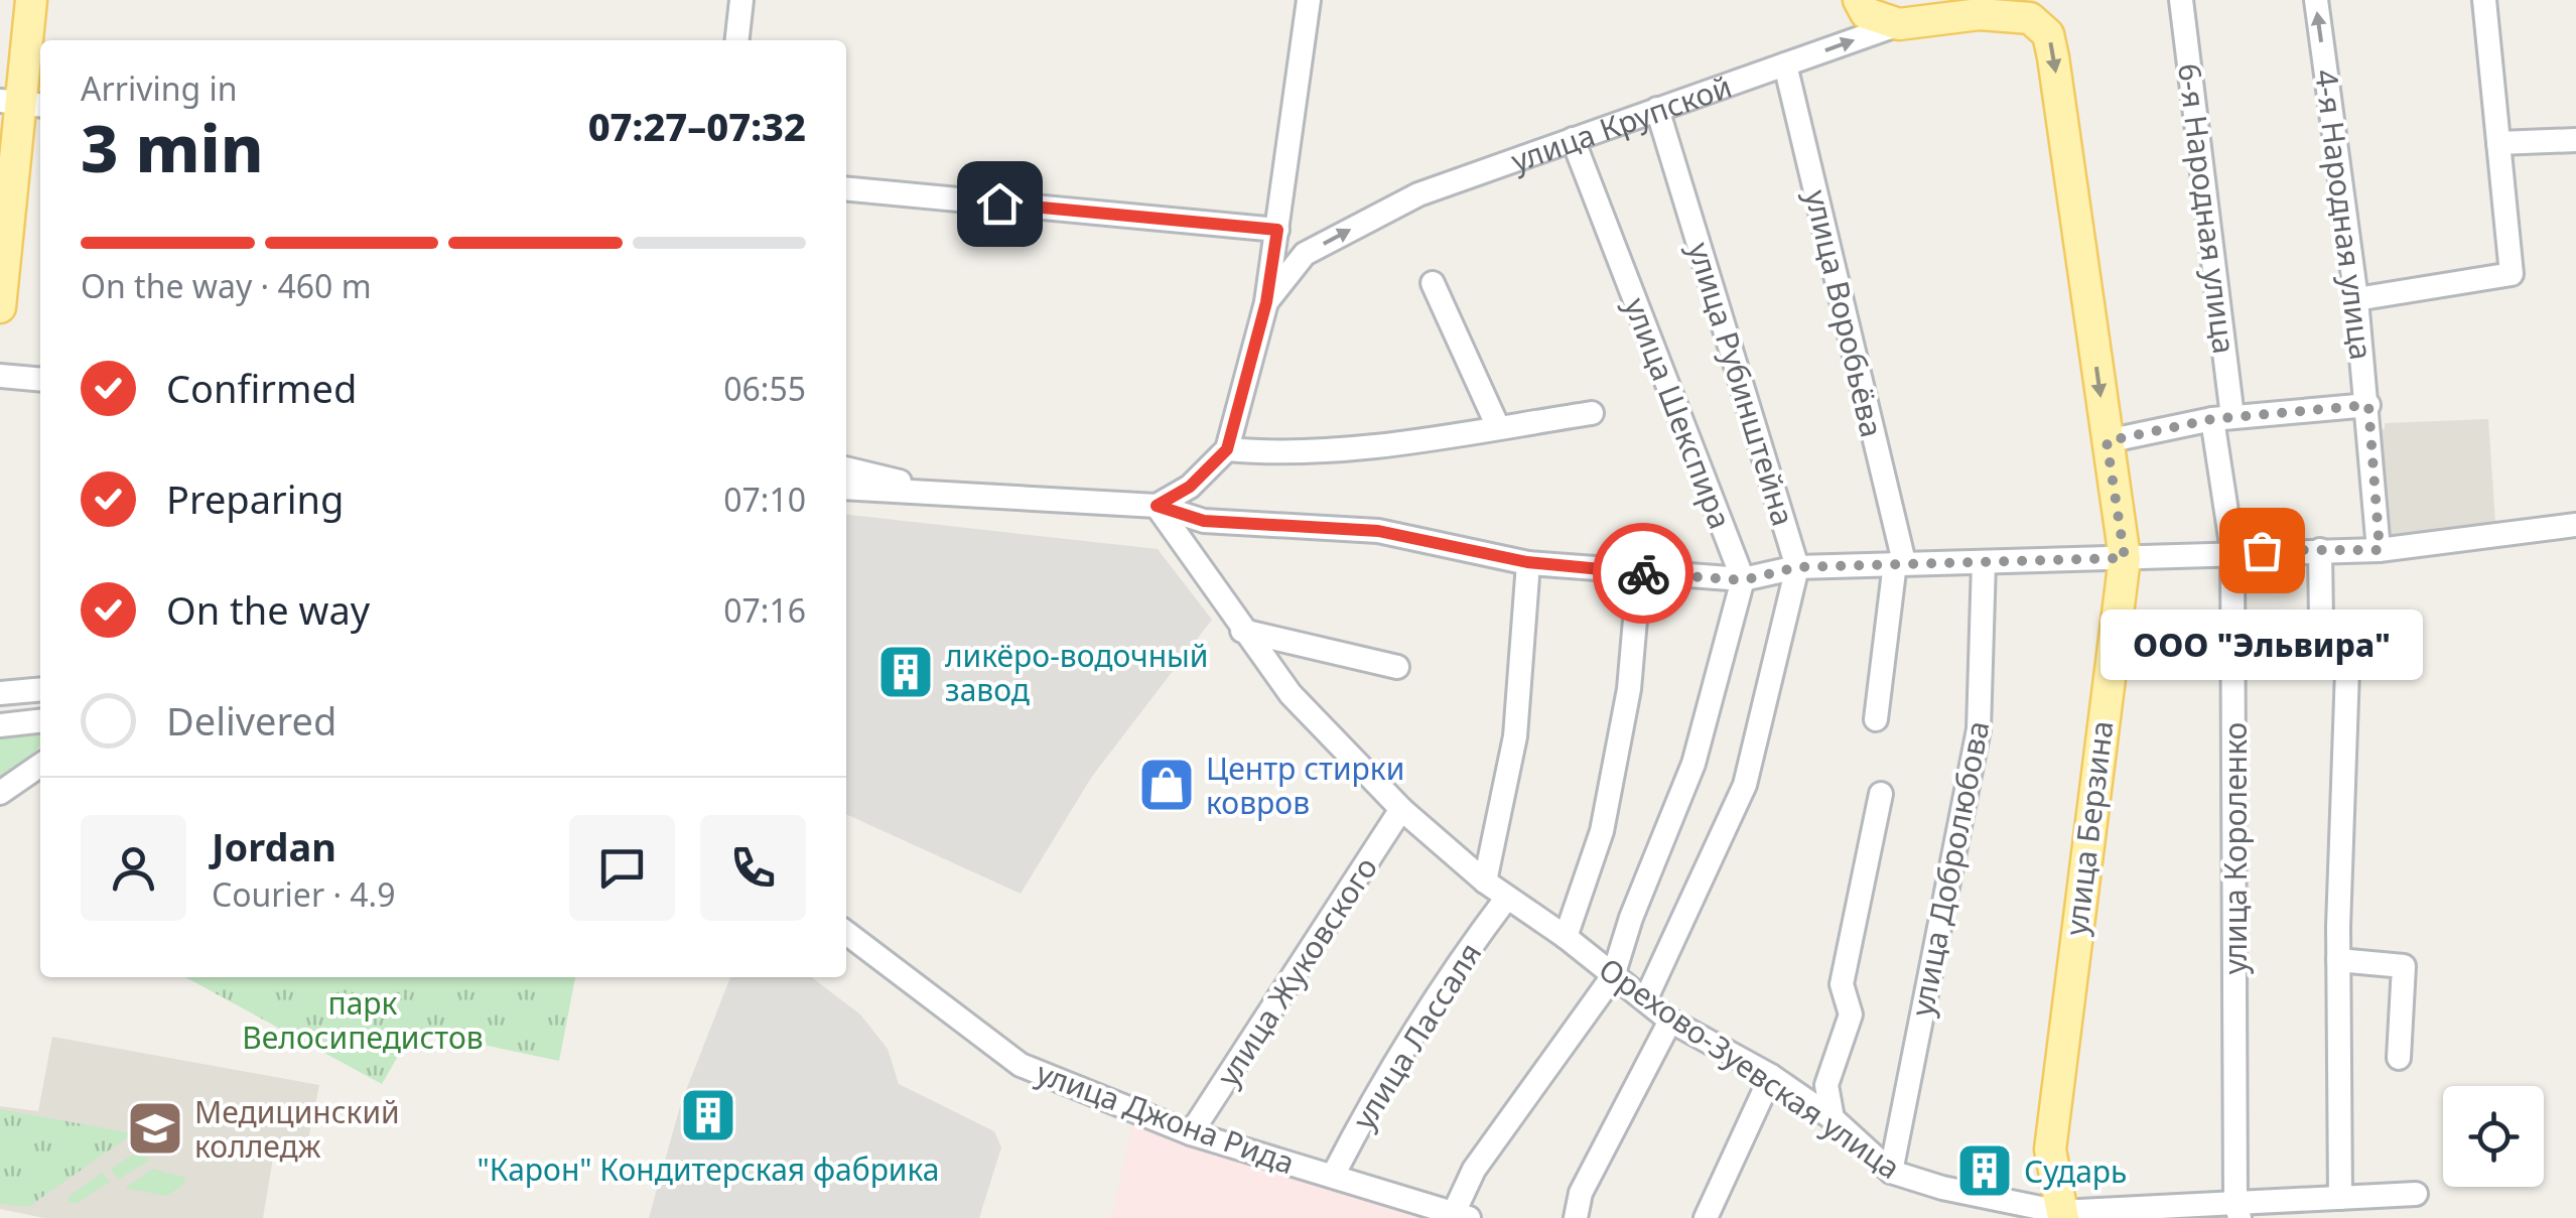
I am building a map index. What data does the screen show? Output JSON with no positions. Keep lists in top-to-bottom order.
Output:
{
  "streets": {
    "main road": ["улица Крупской", "улица Берзина"],
    "street": [
      "6-я Народная улица",
      "4-я Народная улица",
      "улица Воробьёва",
      "улица Рубинштейна",
      "улица Шекспира",
      "улица Короленко",
      "улица Добролюбова",
      "улица Жуковского",
      "улица Лассаля",
      "Орехово-Зуевская улица",
      "улица Джона Рида"
    ]
  },
  "crossings": [
    ["улица Крупской", "улица Воробьёва"],
    ["улица Крупской", "улица Рубинштейна"],
    ["улица Крупской", "улица Шекспира"],
    ["улица Крупской", "улица Берзина"],
    ["6-я Народная улица", "улица Короленко"],
    ["улица Рубинштейна", "Орехово-Зуевская улица"],
    ["улица Берзина", "Орехово-Зуевская улица"],
    ["улица Короленко", "Орехово-Зуевская улица"],
    ["улица Добролюбова", "Орехово-Зуевская улица"],
    ["улица Жуковского", "Орехово-Зуевская улица"],
    ["улица Жуковского", "улица Джона Рида"],
    ["улица Лассаля", "Орехово-Зуевская улица"],
    ["улица Лассаля", "улица Джона Рида"]
  ],
  "one_way": ["улица Крупской", "улица Берзина"],
  "parks": ["парк Велосипедистов"],
  "places": {
    "other": ["ООО \"Эльвира\""],
    "building": ["ликёро-водочный завод", "\"Карон\" Кондитерская фабрика", "Сударь"],
    "shop": ["Центр стирки ковров"],
    "school or university": ["Медицинский колледж"]
  },
  "page": {
    "heading": ["3 min", "Arriving in", "07:27–07:32"],
    "panel": ["Jordan", "Courier · 4.9"],
    "bar": "On the way · 460 m",
    "list": [
      ["Confirmed", "06:55"],
      ["Preparing", "07:10"],
      ["On the way", "07:16"],
      "Delivered"
    ],
    "bubble": "ООО \"Эльвира\""
  }
}
